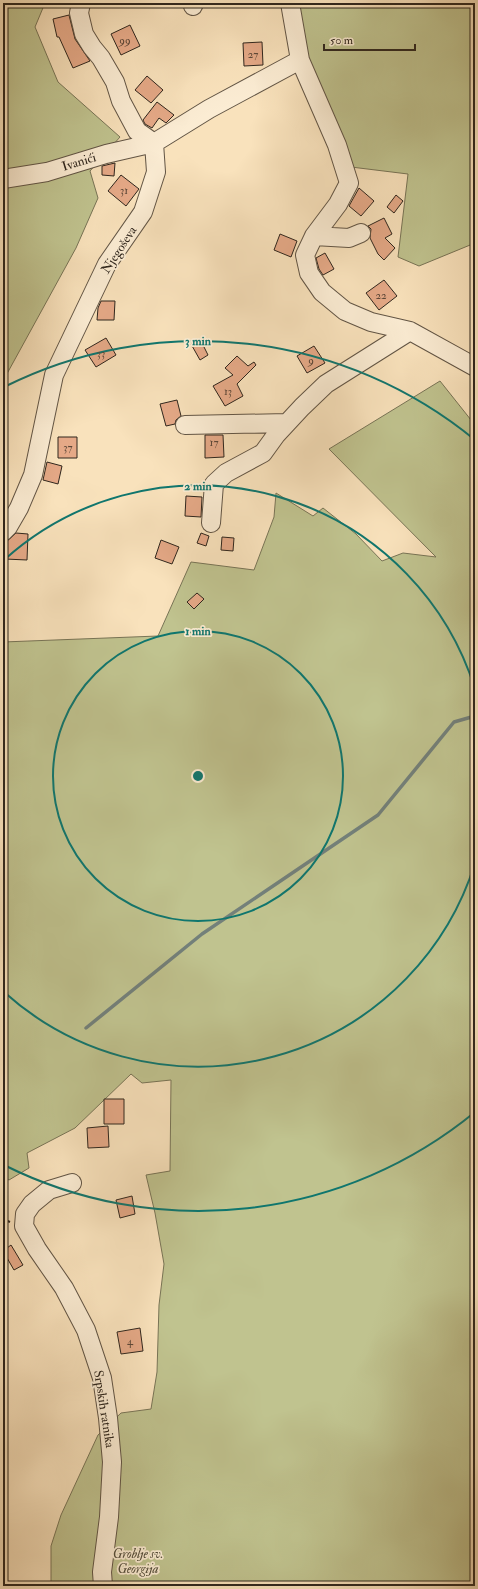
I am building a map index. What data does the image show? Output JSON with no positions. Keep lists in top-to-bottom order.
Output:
{
  "streets": {
    "street": ["Ivanići", "Njegoševa", "Srpskih ratnika"]
  },
  "crossings": [
    ["Ivanići", "Njegoševa"]
  ],
  "parks": ["Groblje sv. Georgija"],
  "house_numbers": [
    "99",
    "27",
    "31",
    "22",
    "33",
    "9",
    "13",
    "17",
    "37",
    "4"
  ],
  "scale_bar": "50 m",
  "rings": ["3 min", "2 min", "1 min"]
}
